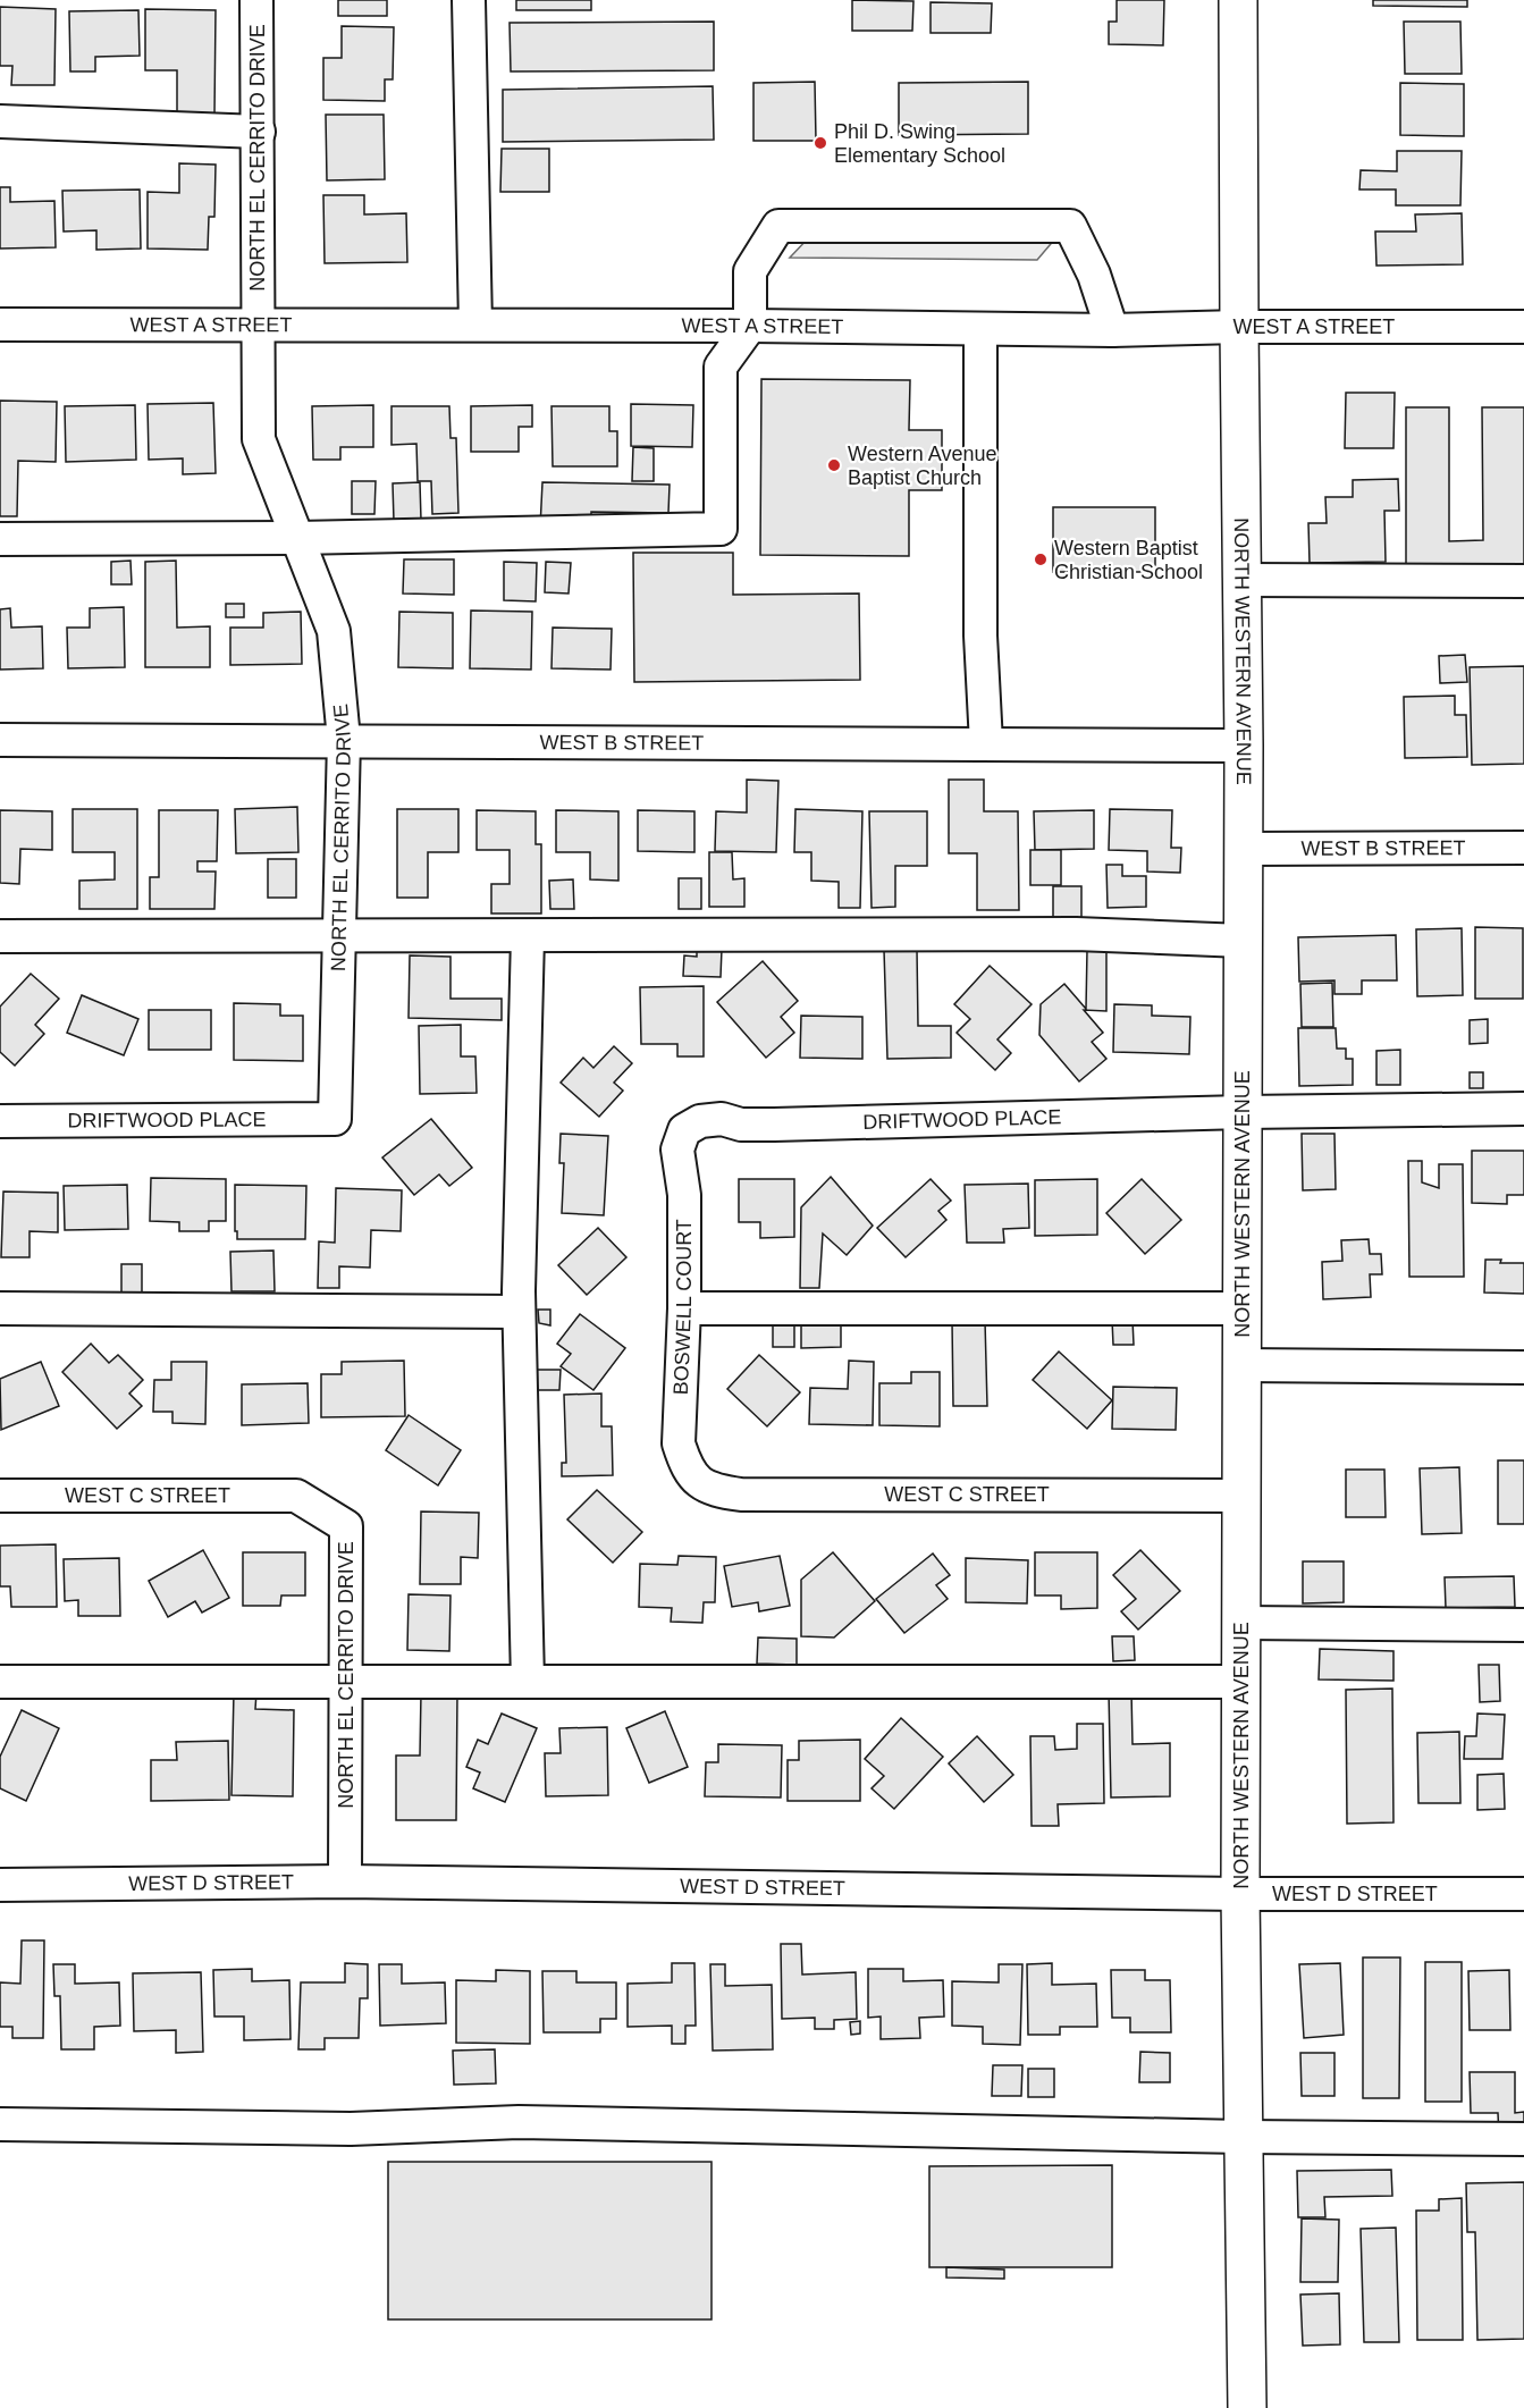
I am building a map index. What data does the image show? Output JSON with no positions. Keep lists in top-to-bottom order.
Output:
{
  "streets": {
    "main road": ["NORTH WESTERN AVENUE"],
    "street": [
      "NORTH EL CERRITO DRIVE",
      "WEST A STREET",
      "WEST B STREET",
      "DRIFTWOOD PLACE",
      "BOSWELL COURT",
      "WEST C STREET",
      "WEST D STREET"
    ]
  },
  "crossings": [
    ["NORTH EL CERRITO DRIVE", "WEST A STREET"],
    ["NORTH EL CERRITO DRIVE", "WEST B STREET"],
    ["NORTH EL CERRITO DRIVE", "DRIFTWOOD PLACE"],
    ["NORTH EL CERRITO DRIVE", "WEST C STREET"],
    ["NORTH EL CERRITO DRIVE", "WEST D STREET"],
    ["WEST A STREET", "NORTH WESTERN AVENUE"],
    ["NORTH WESTERN AVENUE", "WEST B STREET"],
    ["NORTH WESTERN AVENUE", "DRIFTWOOD PLACE"],
    ["NORTH WESTERN AVENUE", "WEST C STREET"],
    ["NORTH WESTERN AVENUE", "WEST D STREET"],
    ["DRIFTWOOD PLACE", "BOSWELL COURT"],
    ["BOSWELL COURT", "WEST C STREET"]
  ],
  "places": ["Phil D. Swing Elementary School", "Western Avenue Baptist Church", "Western Baptist Christian School"]
}
